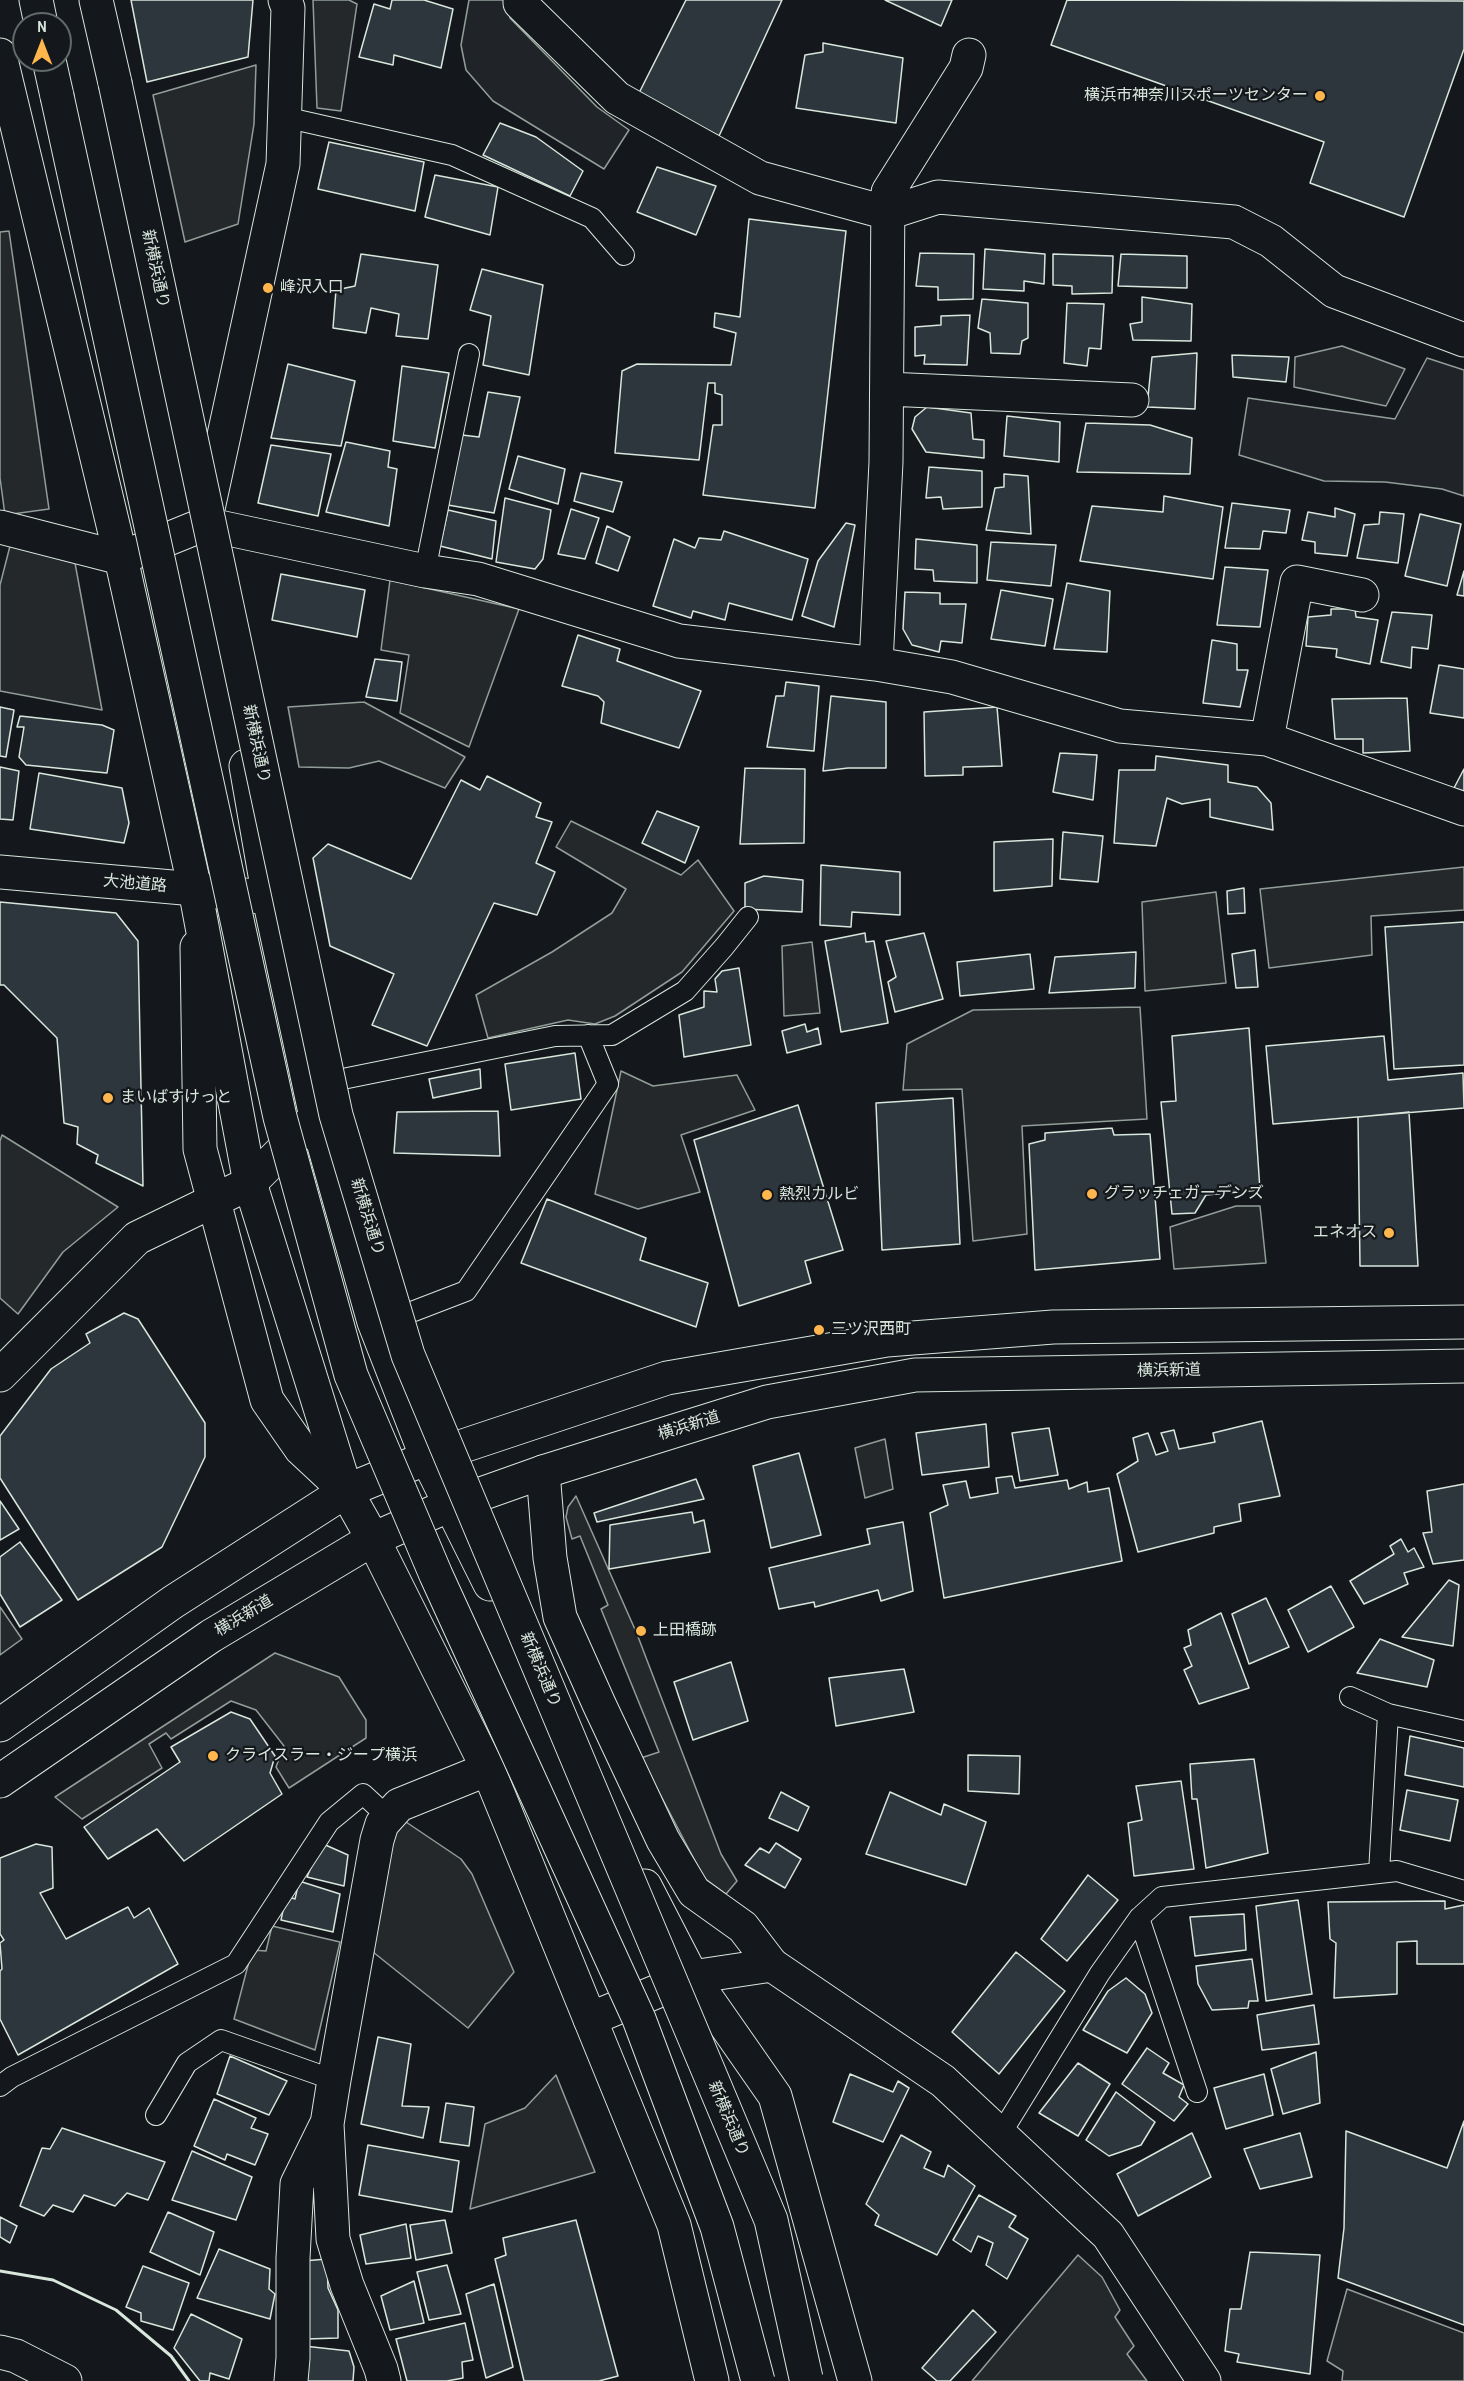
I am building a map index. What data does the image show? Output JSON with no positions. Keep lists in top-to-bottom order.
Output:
{
  "streets": {
    "main road": ["新横浜通り", "大池道路", "横浜新道"]
  },
  "places": [
    "横浜市神奈川スポーツセンター",
    "峰沢入口",
    "まいばすけっと",
    "グラッチェガーデンズ",
    "熱烈カルビ",
    "エネオス",
    "三ツ沢西町",
    "上田橋跡",
    "クライスラー・ジープ横浜"
  ],
  "north": "top"
}
